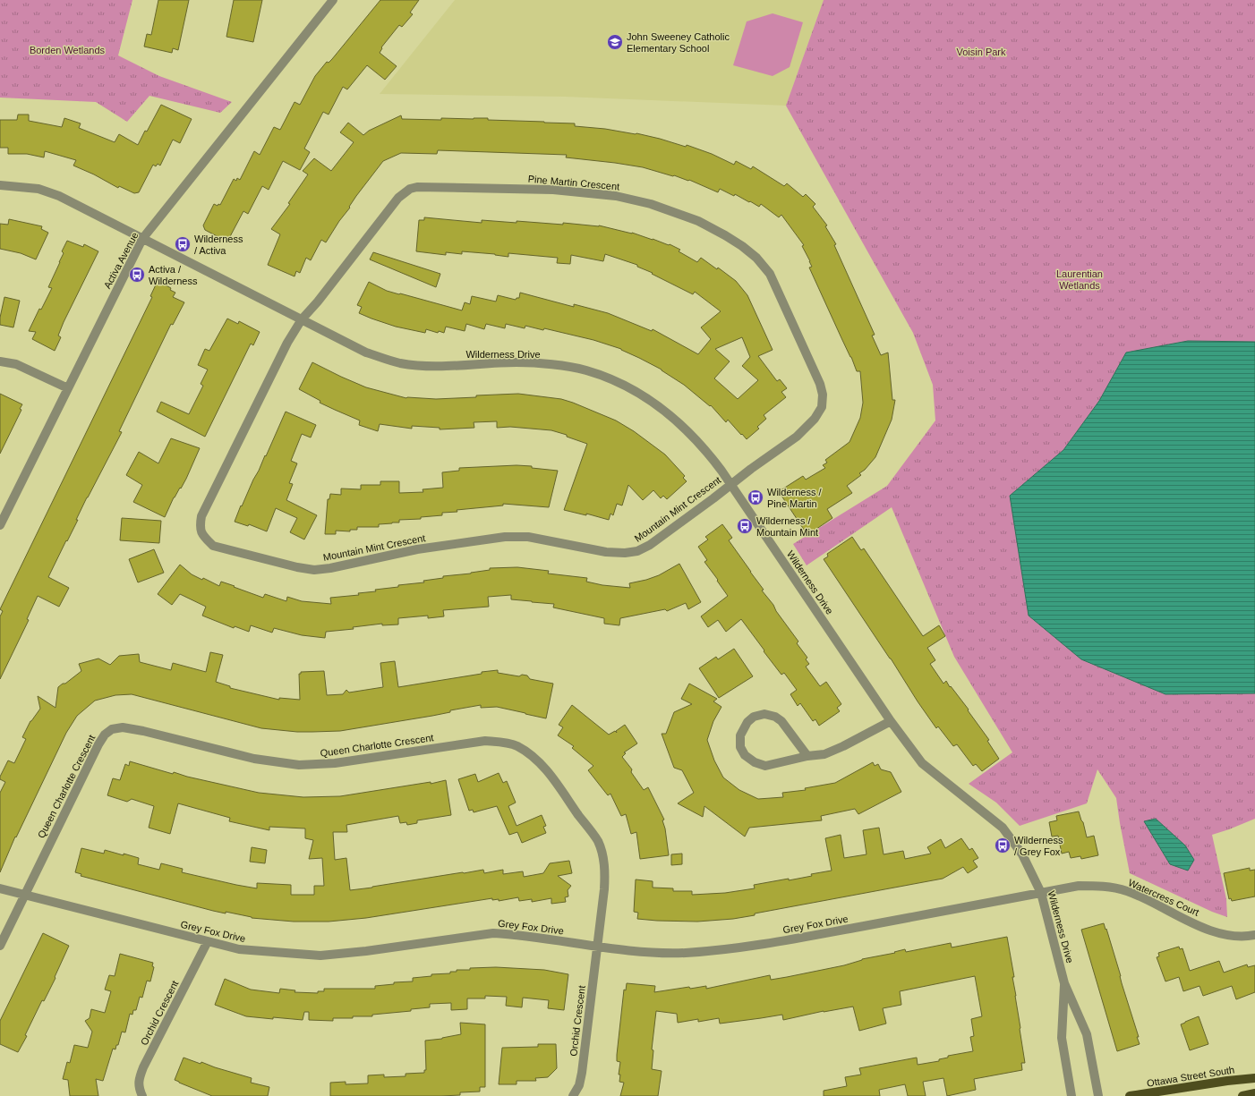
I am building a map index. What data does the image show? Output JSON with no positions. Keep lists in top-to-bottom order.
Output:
{
  "streets": {
    "main road": ["Ottawa Street South"],
    "street": [
      "Pine Martin Crescent",
      "Activa Avenue",
      "Wilderness Drive",
      "Mountain Mint Crescent",
      "Queen Charlotte Crescent",
      "Watercress Court",
      "Grey Fox Drive",
      "Orchid Crescent"
    ]
  },
  "crossings": [
    ["Pine Martin Crescent", "Wilderness Drive"],
    ["Pine Martin Crescent", "Mountain Mint Crescent"],
    ["Activa Avenue", "Wilderness Drive"],
    ["Wilderness Drive", "Mountain Mint Crescent"],
    ["Wilderness Drive", "Watercress Court"],
    ["Wilderness Drive", "Grey Fox Drive"],
    ["Queen Charlotte Crescent", "Grey Fox Drive"],
    ["Queen Charlotte Crescent", "Orchid Crescent"],
    ["Watercress Court", "Grey Fox Drive"],
    ["Grey Fox Drive", "Orchid Crescent"]
  ],
  "parks": ["Borden Wetlands", "Voisin Park", "Laurentian Wetlands"],
  "places": {
    "school or university": ["John Sweeney Catholic Elementary School"],
    "bus stop": [
      "Wilderness / Activa",
      "Activa / Wilderness",
      "Wilderness / Pine Martin",
      "Wilderness / Mountain Mint",
      "Wilderness / Grey Fox"
    ]
  }
}
